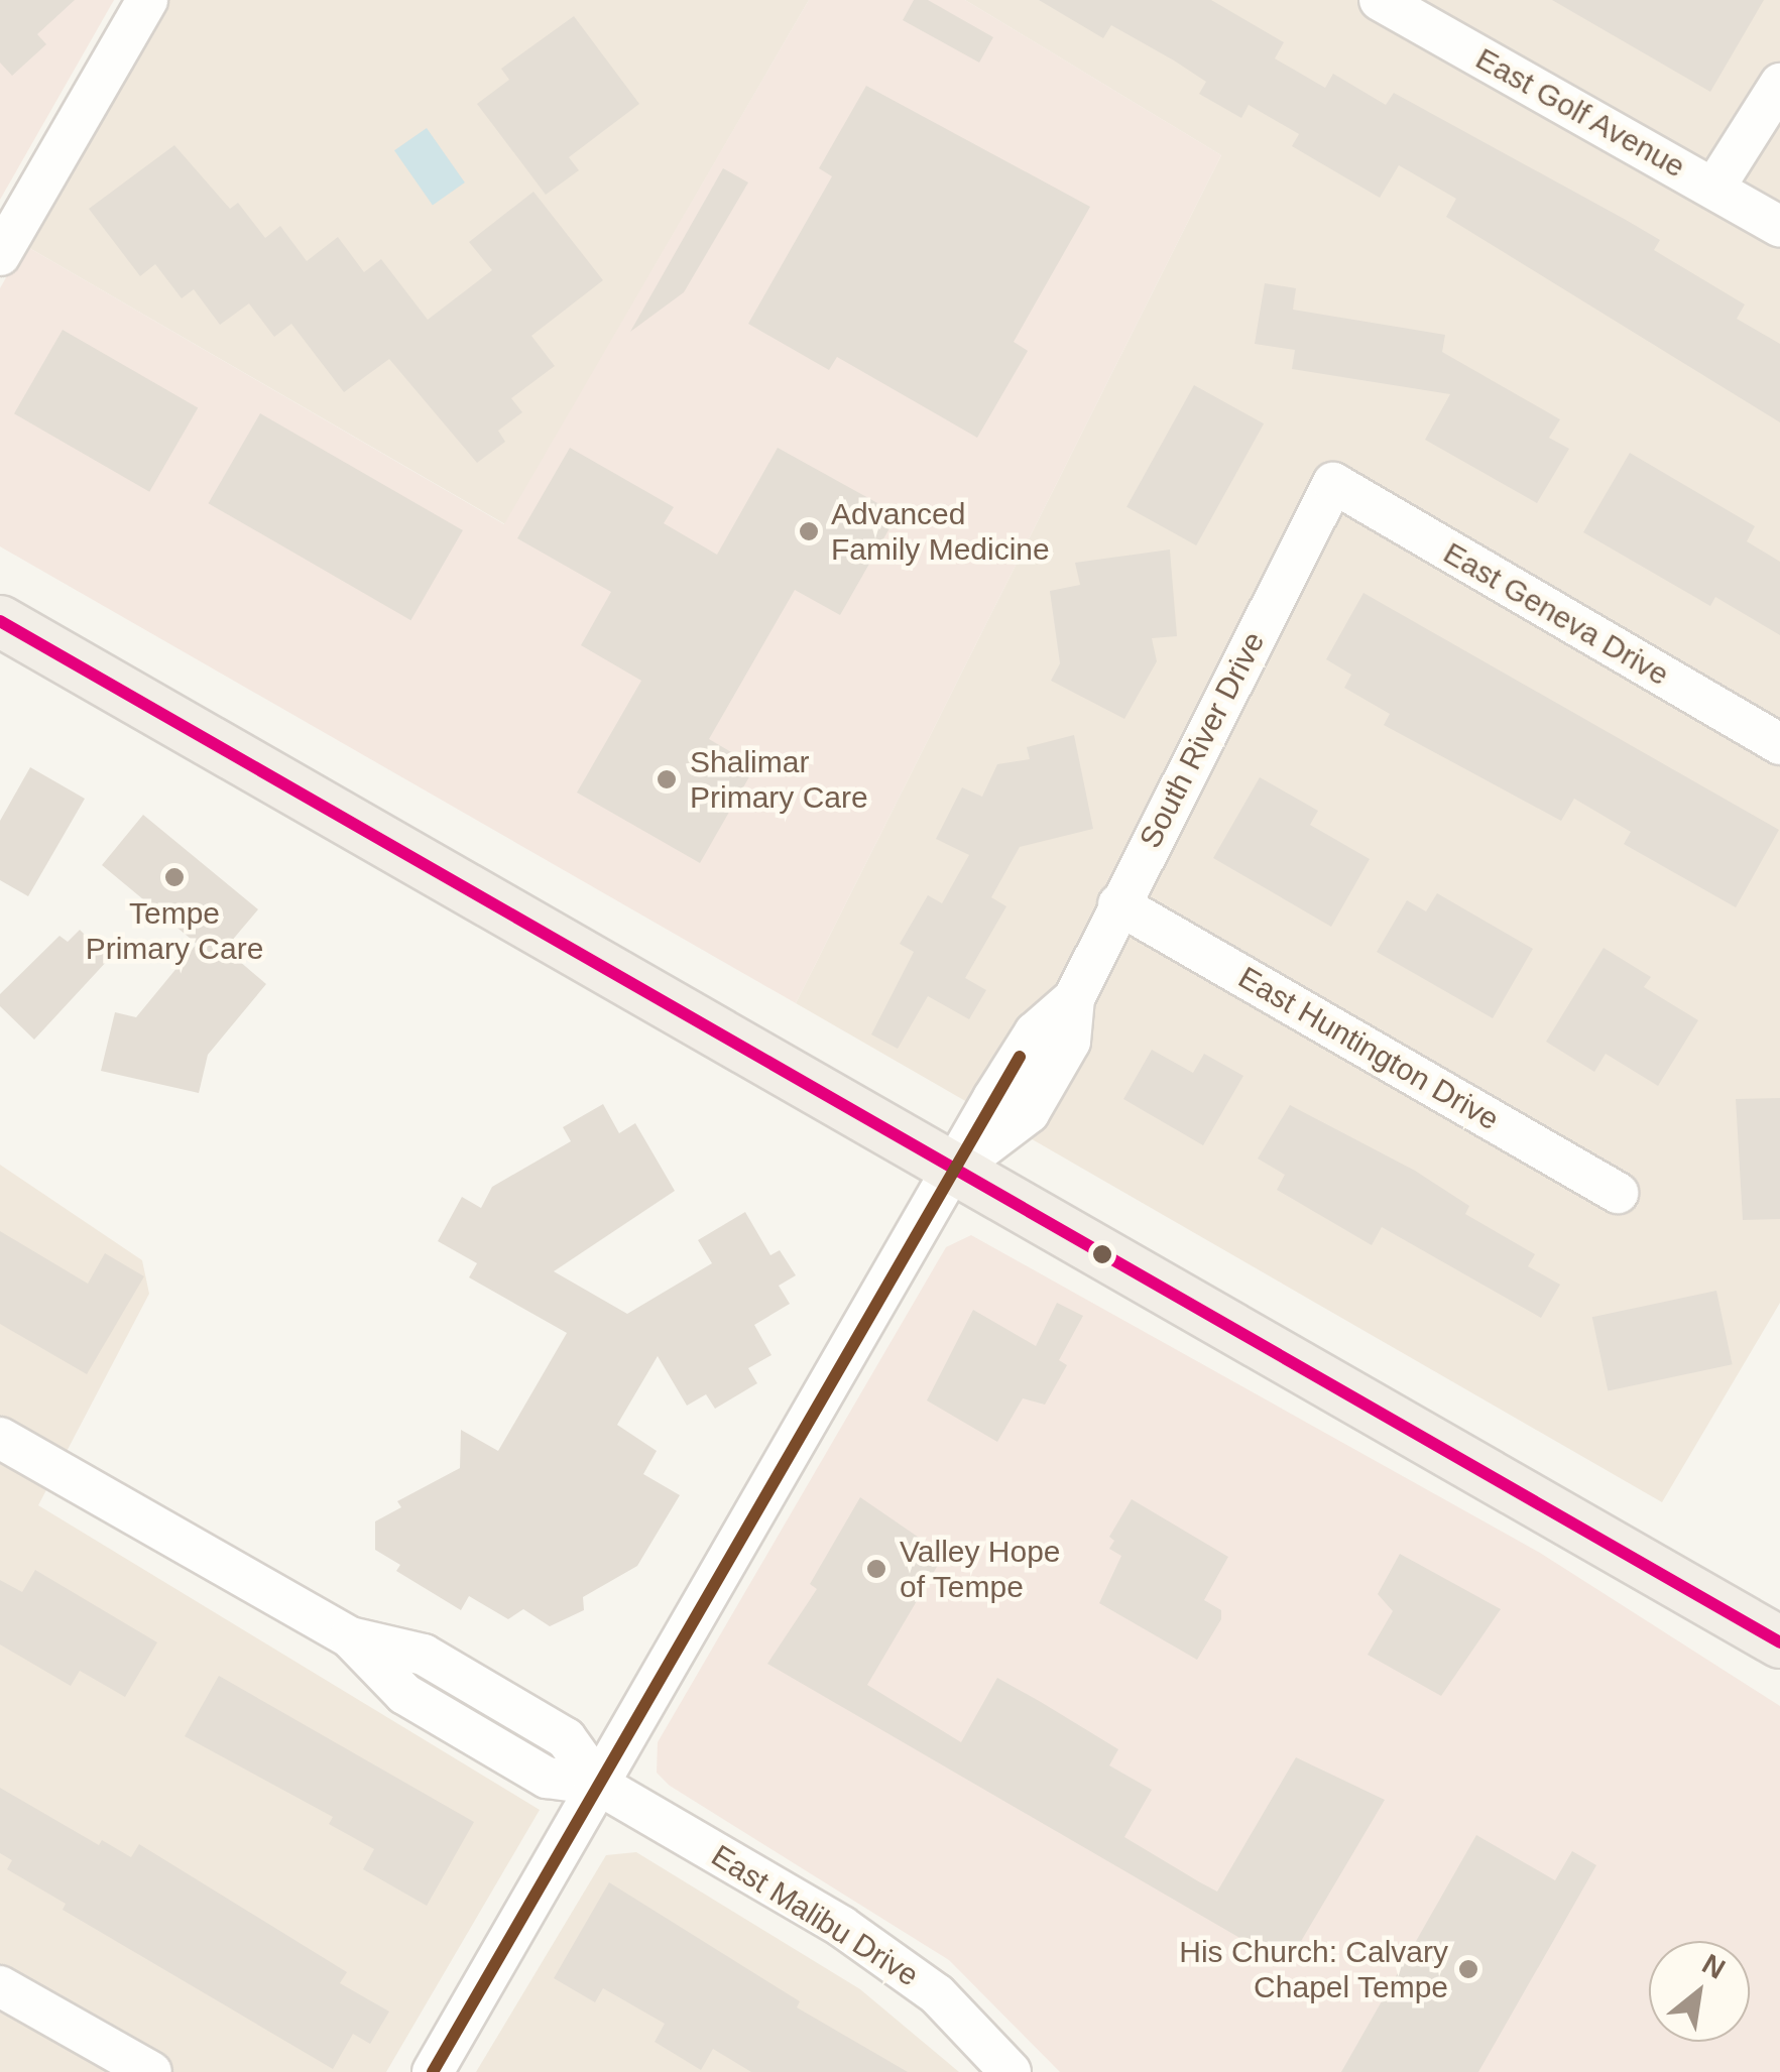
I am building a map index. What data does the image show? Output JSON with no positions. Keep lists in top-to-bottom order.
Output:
{
  "streets": {
    "street": [
      "East Golf Avenue",
      "East Geneva Drive",
      "South River Drive",
      "East Huntington Drive",
      "East Malibu Drive"
    ]
  },
  "crossings": [
    ["East Geneva Drive", "South River Drive"],
    ["South River Drive", "East Huntington Drive"],
    ["South River Drive", "East Malibu Drive"]
  ],
  "places": [
    "Advanced Family Medicine",
    "Shalimar Primary Care",
    "Tempe Primary Care",
    "Valley Hope of Tempe",
    "His Church: Calvary Chapel Tempe"
  ],
  "north": "top right"
}
